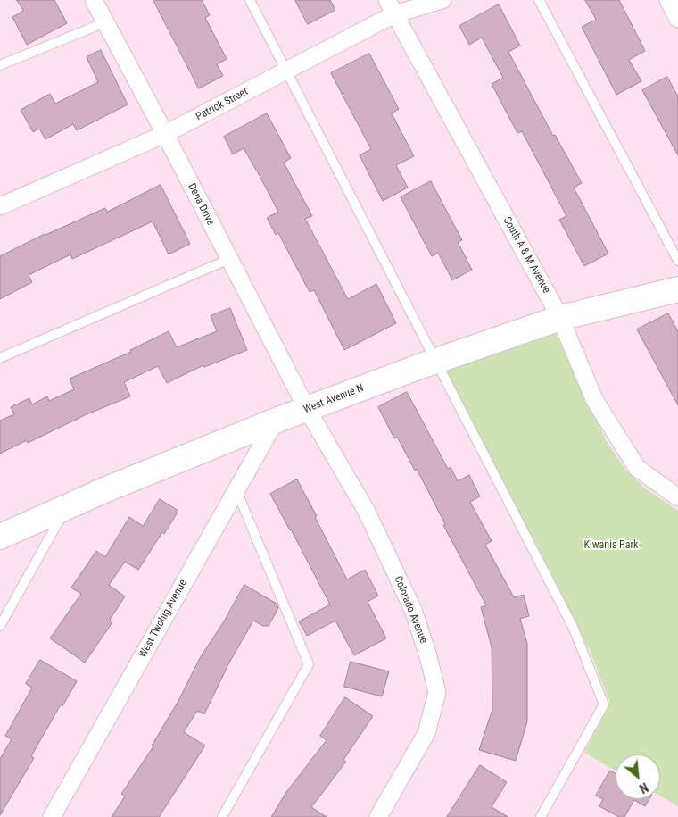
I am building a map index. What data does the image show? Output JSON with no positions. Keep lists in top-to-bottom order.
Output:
{
  "streets": {
    "main road": ["West Avenue N"],
    "street": [
      "Patrick Street",
      "Dena Drive",
      "South A & M Avenue",
      "Colorado Avenue",
      "West Twohig Avenue"
    ]
  },
  "crossings": [
    ["Patrick Street", "Dena Drive"],
    ["Patrick Street", "South A & M Avenue"],
    ["Dena Drive", "West Avenue N"],
    ["Dena Drive", "Colorado Avenue"],
    ["South A & M Avenue", "West Avenue N"],
    ["West Avenue N", "Colorado Avenue"],
    ["West Avenue N", "West Twohig Avenue"]
  ],
  "parks": ["Kiwanis Park"],
  "north": "bottom right"
}
